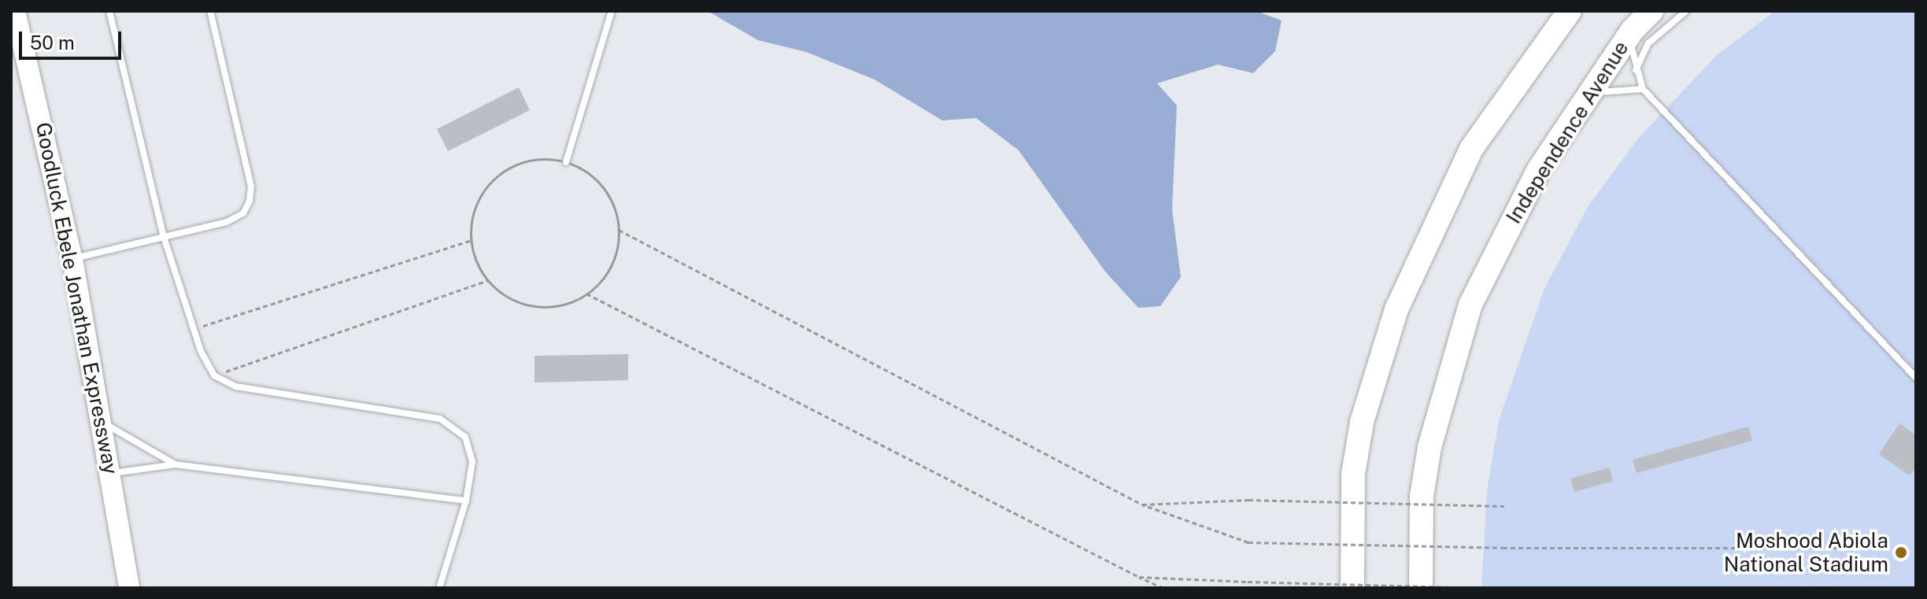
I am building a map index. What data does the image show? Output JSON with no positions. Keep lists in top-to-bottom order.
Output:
{
  "streets": {
    "highway": ["Independence Avenue"],
    "main road": ["Goodluck Ebele Jonathan Expressway"]
  },
  "places": ["Moshood Abiola National Stadium"],
  "scale_bar": "50 m"
}
